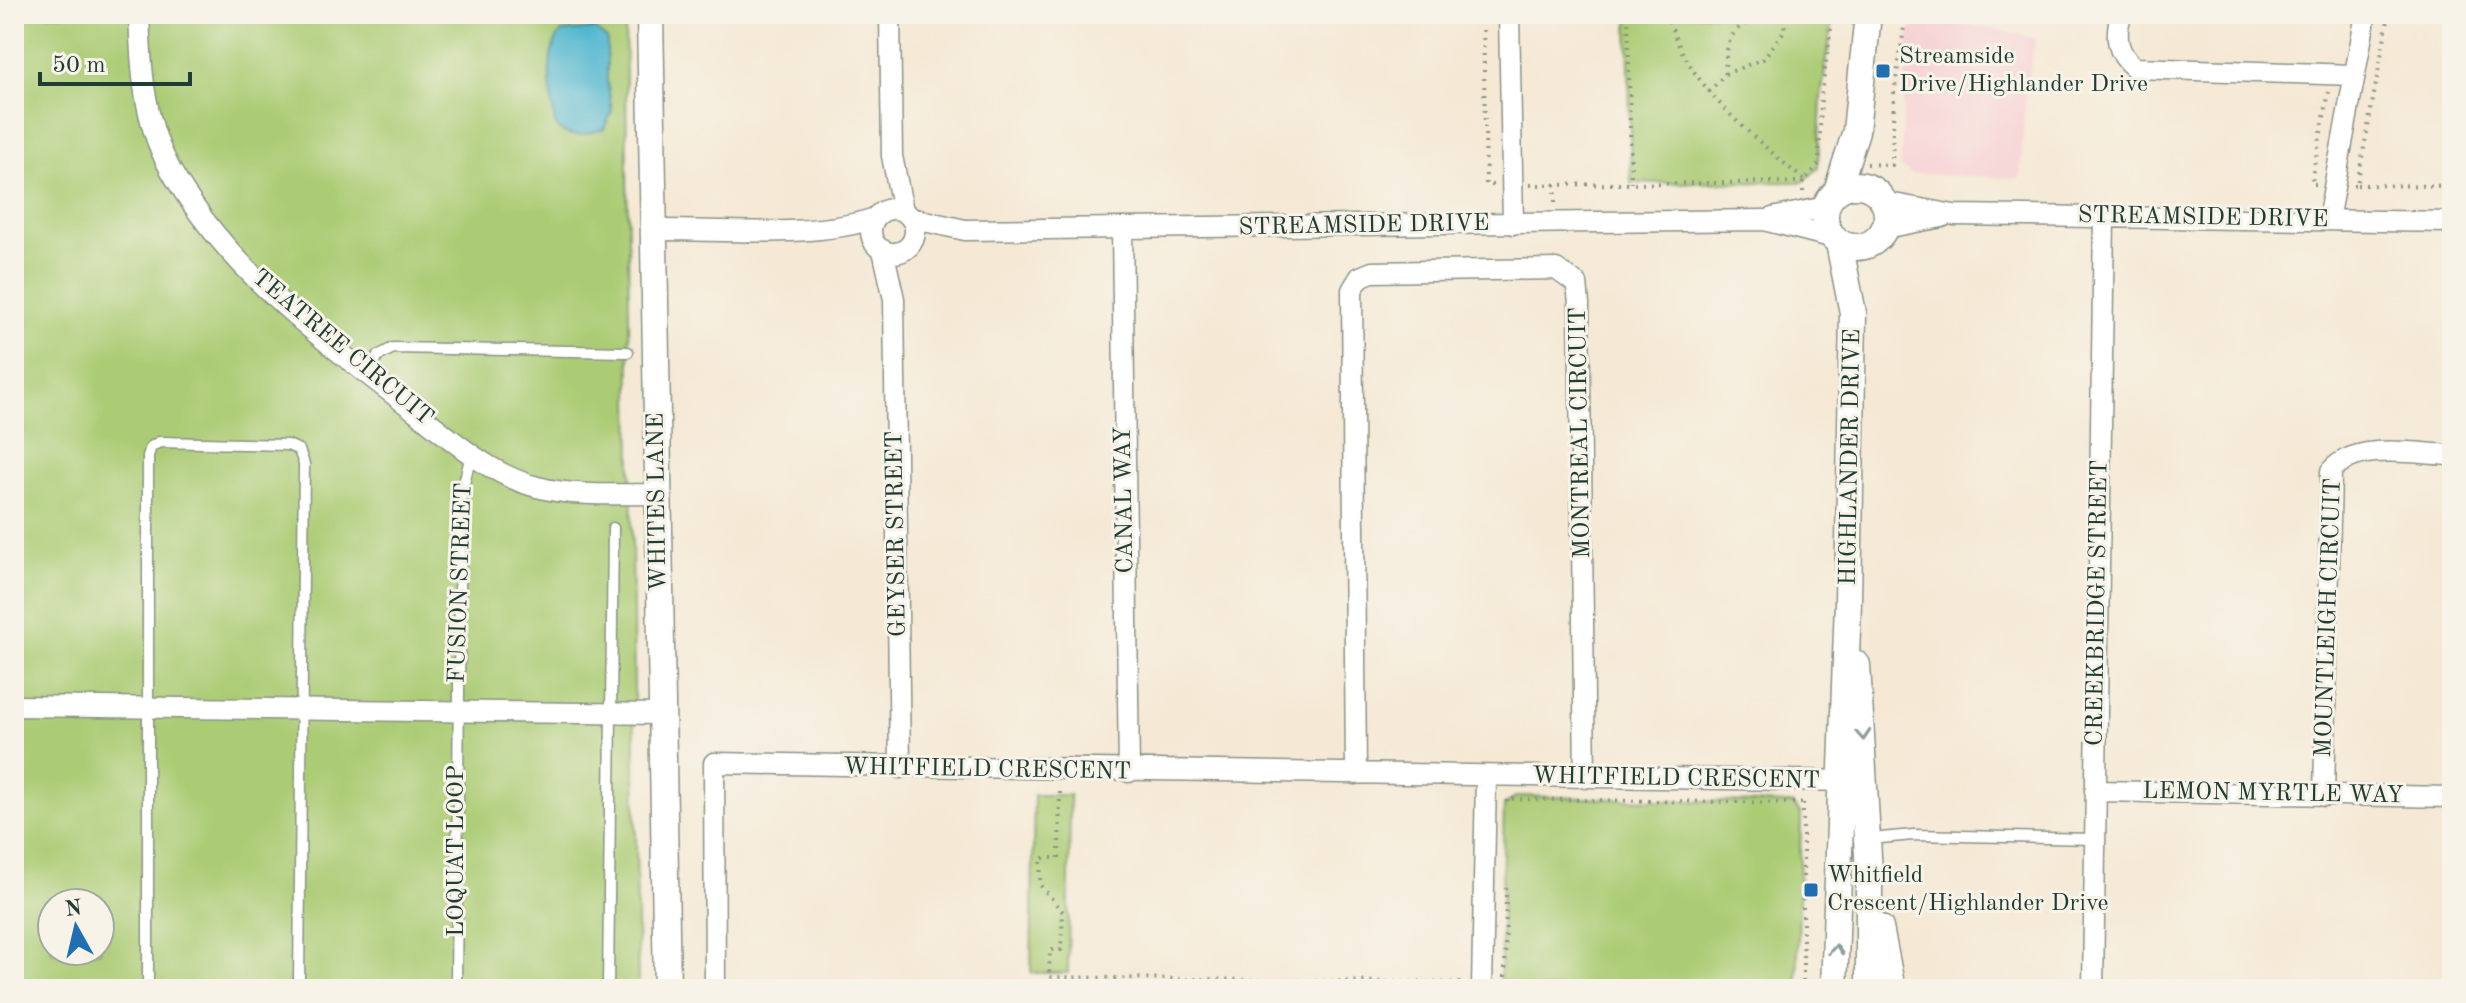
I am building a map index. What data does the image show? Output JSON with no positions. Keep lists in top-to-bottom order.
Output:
{
  "streets": {
    "street": [
      "STREAMSIDE DRIVE",
      "TEATREE CIRCUIT",
      "MONTREAL CIRCUIT",
      "HIGHLANDER DRIVE",
      "CANAL WAY",
      "WHITES LANE",
      "GEYSER STREET",
      "CREEKBRIDGE STREET",
      "MOUNTLEIGH CIRCUIT",
      "WHITFIELD CRESCENT",
      "LEMON MYRTLE WAY"
    ],
    "lane": ["FUSION STREET", "LOQUAT LOOP"]
  },
  "crossings": [
    ["STREAMSIDE DRIVE", "HIGHLANDER DRIVE"],
    ["STREAMSIDE DRIVE", "CANAL WAY"],
    ["STREAMSIDE DRIVE", "WHITES LANE"],
    ["STREAMSIDE DRIVE", "GEYSER STREET"],
    ["STREAMSIDE DRIVE", "CREEKBRIDGE STREET"],
    ["TEATREE CIRCUIT", "WHITES LANE"],
    ["TEATREE CIRCUIT", "FUSION STREET"],
    ["MONTREAL CIRCUIT", "WHITFIELD CRESCENT"],
    ["HIGHLANDER DRIVE", "WHITFIELD CRESCENT"],
    ["CANAL WAY", "WHITFIELD CRESCENT"],
    ["GEYSER STREET", "WHITFIELD CRESCENT"],
    ["FUSION STREET", "LOQUAT LOOP"],
    ["CREEKBRIDGE STREET", "LEMON MYRTLE WAY"],
    ["MOUNTLEIGH CIRCUIT", "LEMON MYRTLE WAY"]
  ],
  "places": {
    "transit": ["Streamside Drive/Highlander Drive", "Whitfield Crescent/Highlander Drive"]
  },
  "scale_bar": "50 m",
  "north": "top"
}
